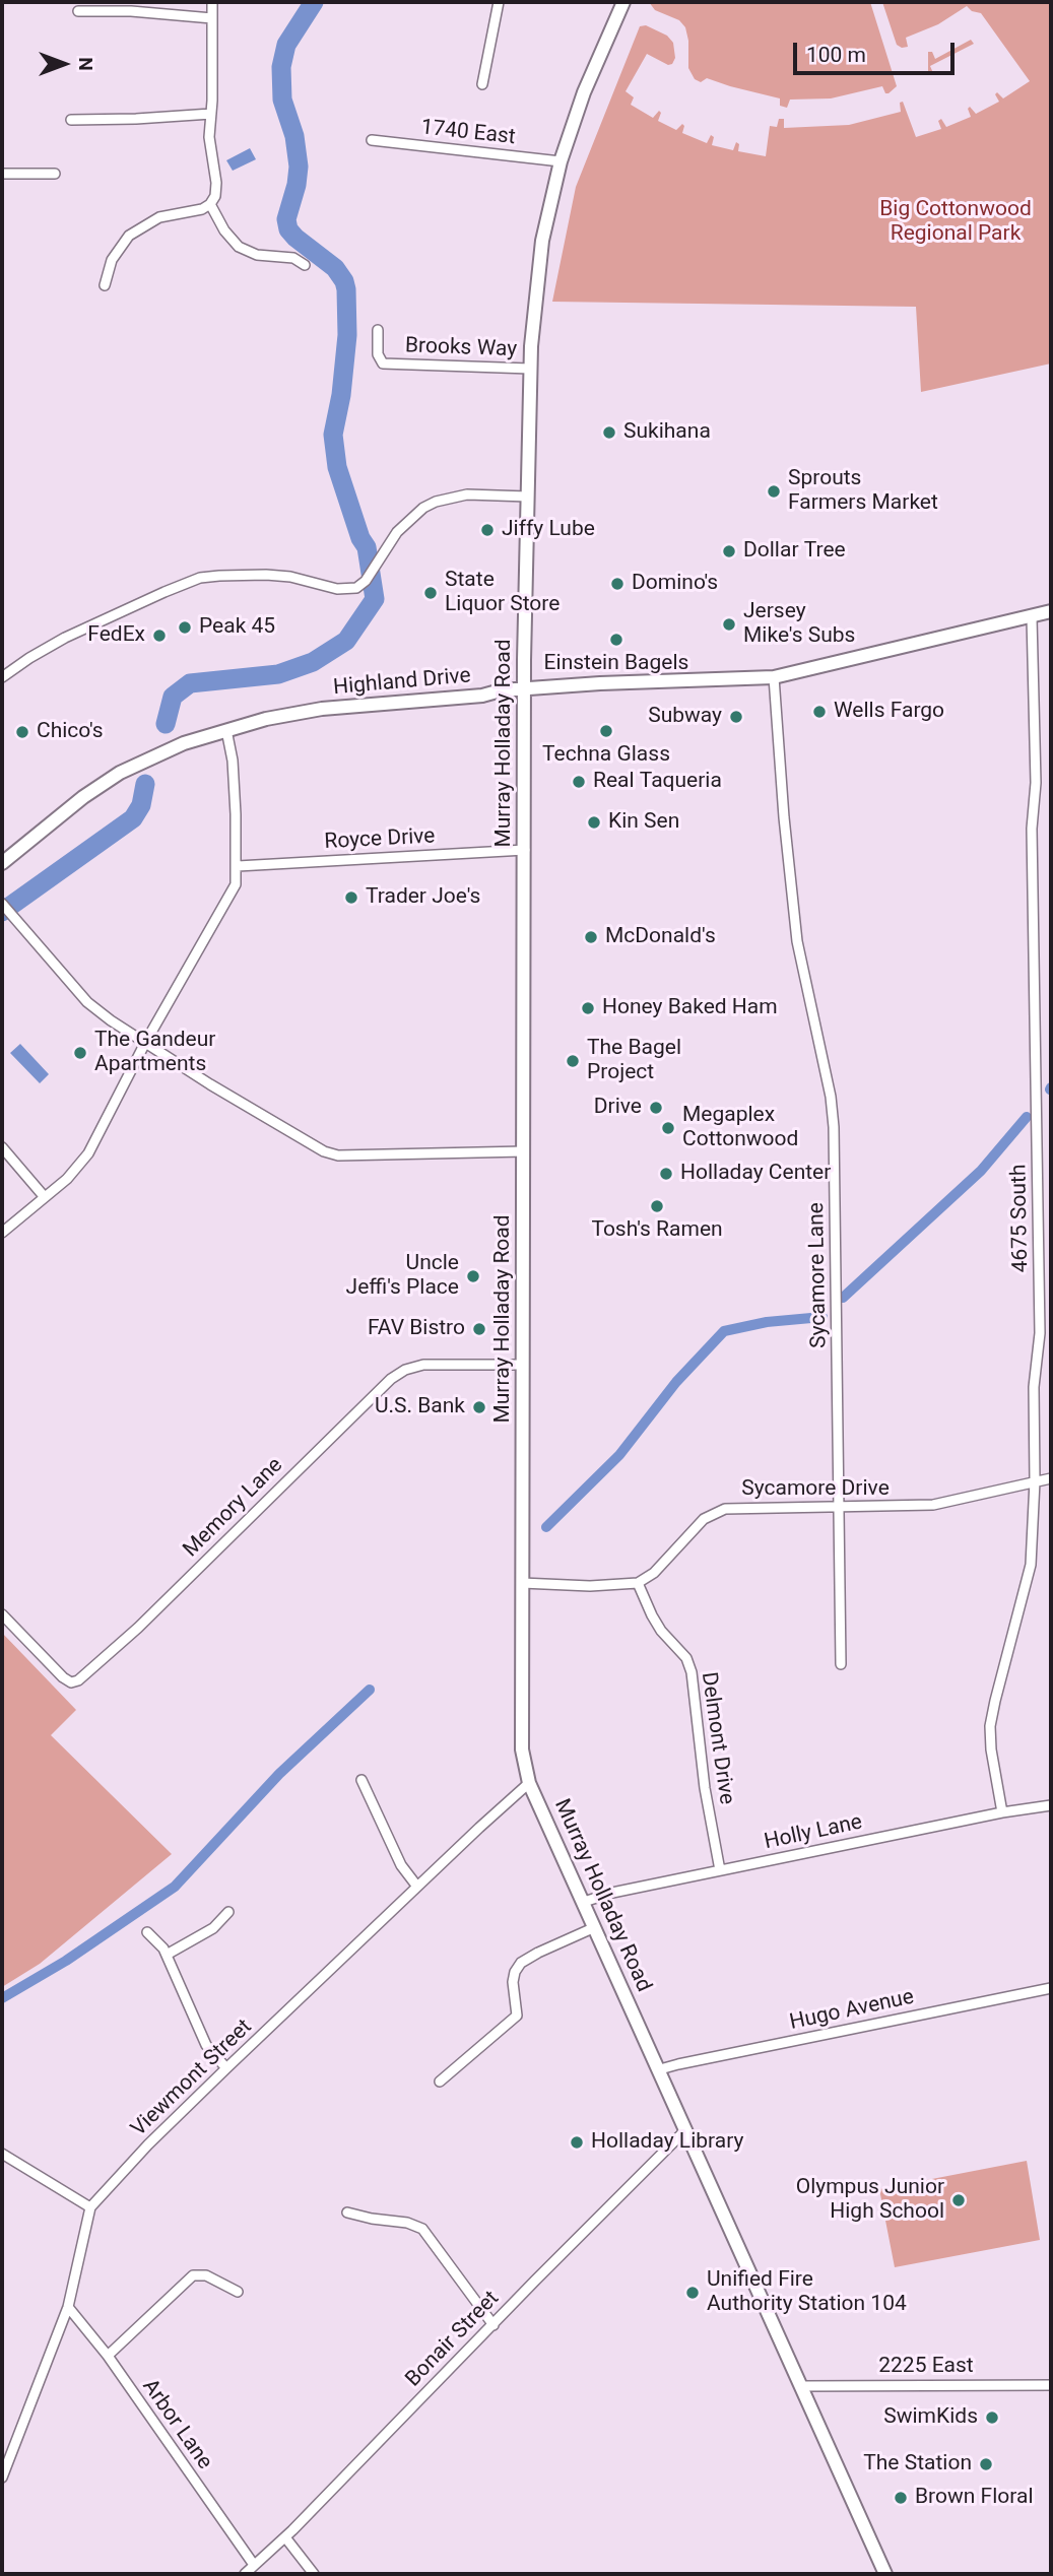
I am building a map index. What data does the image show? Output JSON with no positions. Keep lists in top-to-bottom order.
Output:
{
  "streets": {
    "main road": ["Highland Drive", "Murray Holladay Road"],
    "street": [
      "1740 East",
      "Brooks Way",
      "Royce Drive",
      "4675 South",
      "Sycamore Lane",
      "Sycamore Drive",
      "Memory Lane",
      "Delmont Drive",
      "Holly Lane",
      "Hugo Avenue",
      "Viewmont Street",
      "Bonair Street",
      "2225 East",
      "Arbor Lane"
    ]
  },
  "crossings": [
    ["1740 East", "Murray Holladay Road"],
    ["Brooks Way", "Murray Holladay Road"],
    ["Highland Drive", "Murray Holladay Road"],
    ["Highland Drive", "4675 South"],
    ["Highland Drive", "Sycamore Lane"],
    ["Murray Holladay Road", "Royce Drive"],
    ["Murray Holladay Road", "Memory Lane"],
    ["Murray Holladay Road", "Holly Lane"],
    ["Murray Holladay Road", "Hugo Avenue"],
    ["Murray Holladay Road", "Viewmont Street"],
    ["Murray Holladay Road", "Bonair Street"],
    ["Murray Holladay Road", "2225 East"],
    ["4675 South", "Sycamore Drive"],
    ["4675 South", "Holly Lane"],
    ["Sycamore Lane", "Sycamore Drive"],
    ["Sycamore Drive", "Delmont Drive"],
    ["Delmont Drive", "Holly Lane"],
    ["Viewmont Street", "Arbor Lane"],
    ["Bonair Street", "Arbor Lane"]
  ],
  "parks": ["Big Cottonwood Regional Park"],
  "places": [
    "Sukihana",
    "Sprouts Farmers Market",
    "Jiffy Lube",
    "Dollar Tree",
    "Domino's",
    "State Liquor Store",
    "Jersey Mike's Subs",
    "Peak 45",
    "FedEx",
    "Einstein Bagels",
    "Wells Fargo",
    "Subway",
    "Techna Glass",
    "Chico's",
    "Real Taqueria",
    "Kin Sen",
    "Trader Joe's",
    "McDonald's",
    "Honey Baked Ham",
    "The Gandeur Apartments",
    "The Bagel Project",
    "Drive",
    "Megaplex Cottonwood",
    "Holladay Center",
    "Tosh's Ramen",
    "Uncle Jeffi's Place",
    "FAV Bistro",
    "U.S. Bank",
    "Holladay Library",
    "Olympus Junior High School",
    "Unified Fire Authority Station 104",
    "SwimKids",
    "The Station",
    "Brown Floral"
  ],
  "scale_bar": "100 m",
  "north": "right"
}
